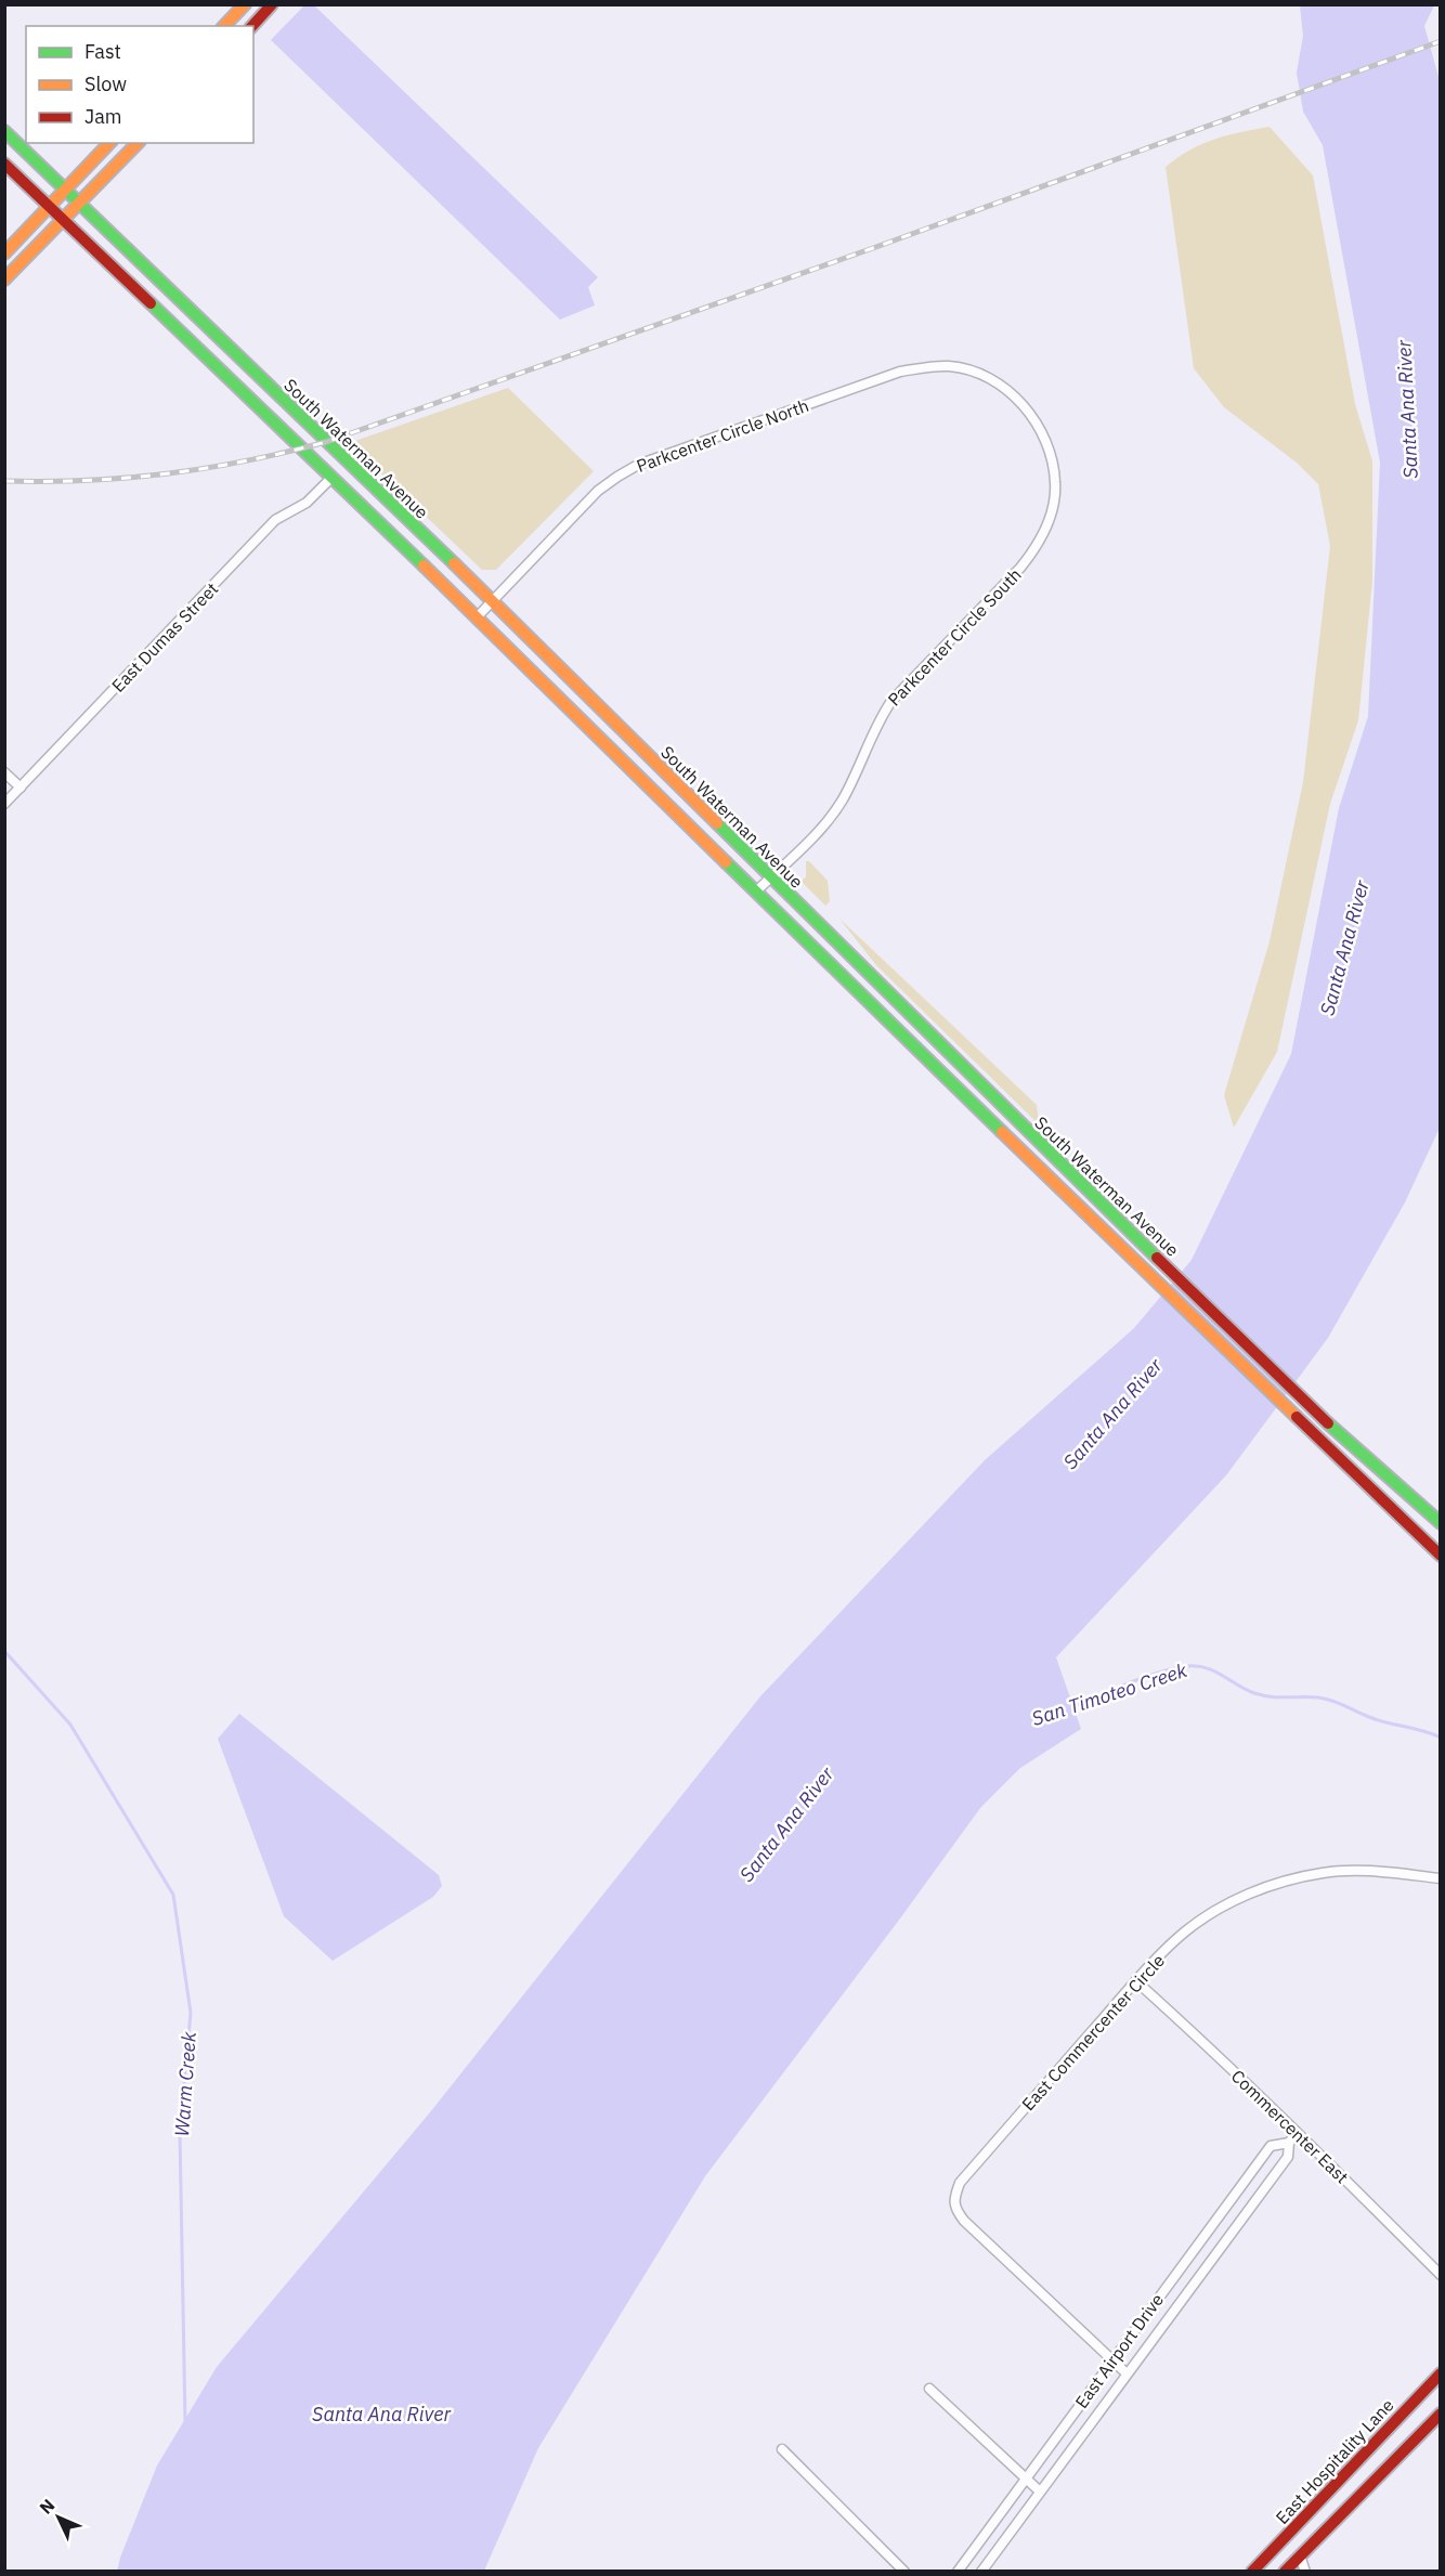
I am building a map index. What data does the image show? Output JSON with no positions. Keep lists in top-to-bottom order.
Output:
{
  "streets": {
    "main road": ["South Waterman Avenue", "East Hospitality Lane"],
    "street": [
      "Parkcenter Circle North",
      "East Dumas Street",
      "Parkcenter Circle South",
      "East Commercenter Circle",
      "Commercenter East",
      "East Airport Drive"
    ]
  },
  "crossings": [
    ["Parkcenter Circle North", "South Waterman Avenue"],
    ["Parkcenter Circle North", "Parkcenter Circle South"],
    ["South Waterman Avenue", "East Dumas Street"],
    ["South Waterman Avenue", "Parkcenter Circle South"],
    ["East Commercenter Circle", "Commercenter East"],
    ["East Commercenter Circle", "East Airport Drive"],
    ["Commercenter East", "East Airport Drive"]
  ],
  "water": ["Santa Ana River", "San Timoteo Creek", "Warm Creek"],
  "legend": ["Fast", "Slow", "Jam"],
  "north": "top left"
}
